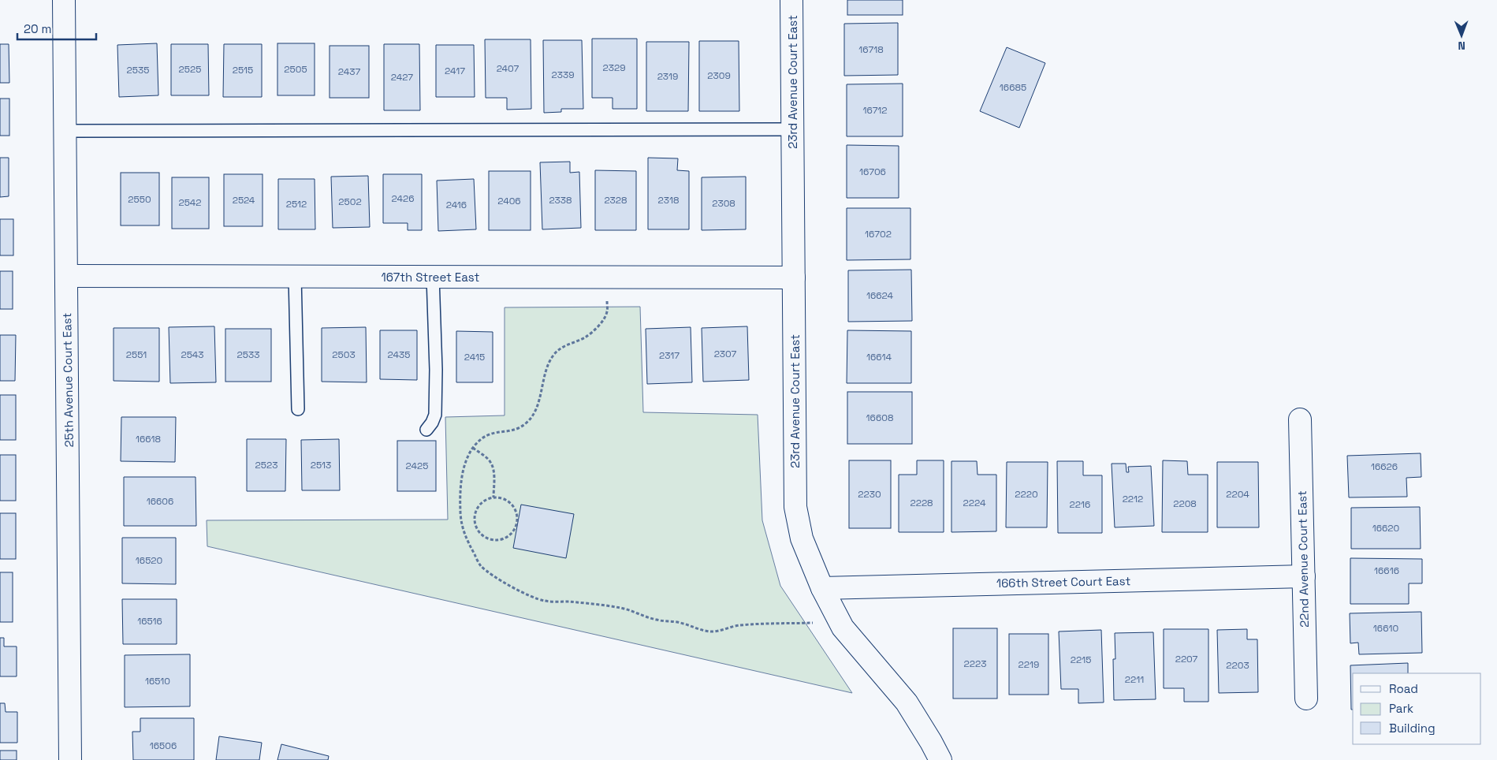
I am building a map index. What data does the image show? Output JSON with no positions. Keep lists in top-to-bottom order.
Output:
{
  "streets": {
    "street": [
      "23rd Avenue Court East",
      "167th Street East",
      "25th Avenue Court East",
      "22nd Avenue Court East",
      "166th Street Court East"
    ]
  },
  "crossings": [
    ["23rd Avenue Court East", "167th Street East"],
    ["23rd Avenue Court East", "166th Street Court East"],
    ["167th Street East", "25th Avenue Court East"],
    ["22nd Avenue Court East", "166th Street Court East"]
  ],
  "house_numbers": [
    "16718",
    "2329",
    "2407",
    "2525",
    "2505",
    "2535",
    "2515",
    "2417",
    "2437",
    "2339",
    "2309",
    "2319",
    "2427",
    "16685",
    "16712",
    "16706",
    "2426",
    "2550",
    "2524",
    "2338",
    "2328",
    "2318",
    "2406",
    "2502",
    "2542",
    "2308",
    "2512",
    "2416",
    "16702",
    "16624",
    "2307",
    "2551",
    "2543",
    "2533",
    "2503",
    "2435",
    "2317",
    "2415",
    "16614",
    "16608",
    "16618",
    "2523",
    "2513",
    "2425",
    "16626",
    "2230",
    "2220",
    "2204",
    "2212",
    "16606",
    "2228",
    "2224",
    "2208",
    "2216",
    "16620",
    "16520",
    "16616",
    "16516",
    "16610",
    "2207",
    "2215",
    "2223",
    "2219",
    "2203",
    "2211",
    "16510",
    "16506"
  ],
  "legend": ["Road", "Park", "Building"],
  "scale_bar": "20 m",
  "north": "bottom"
}
